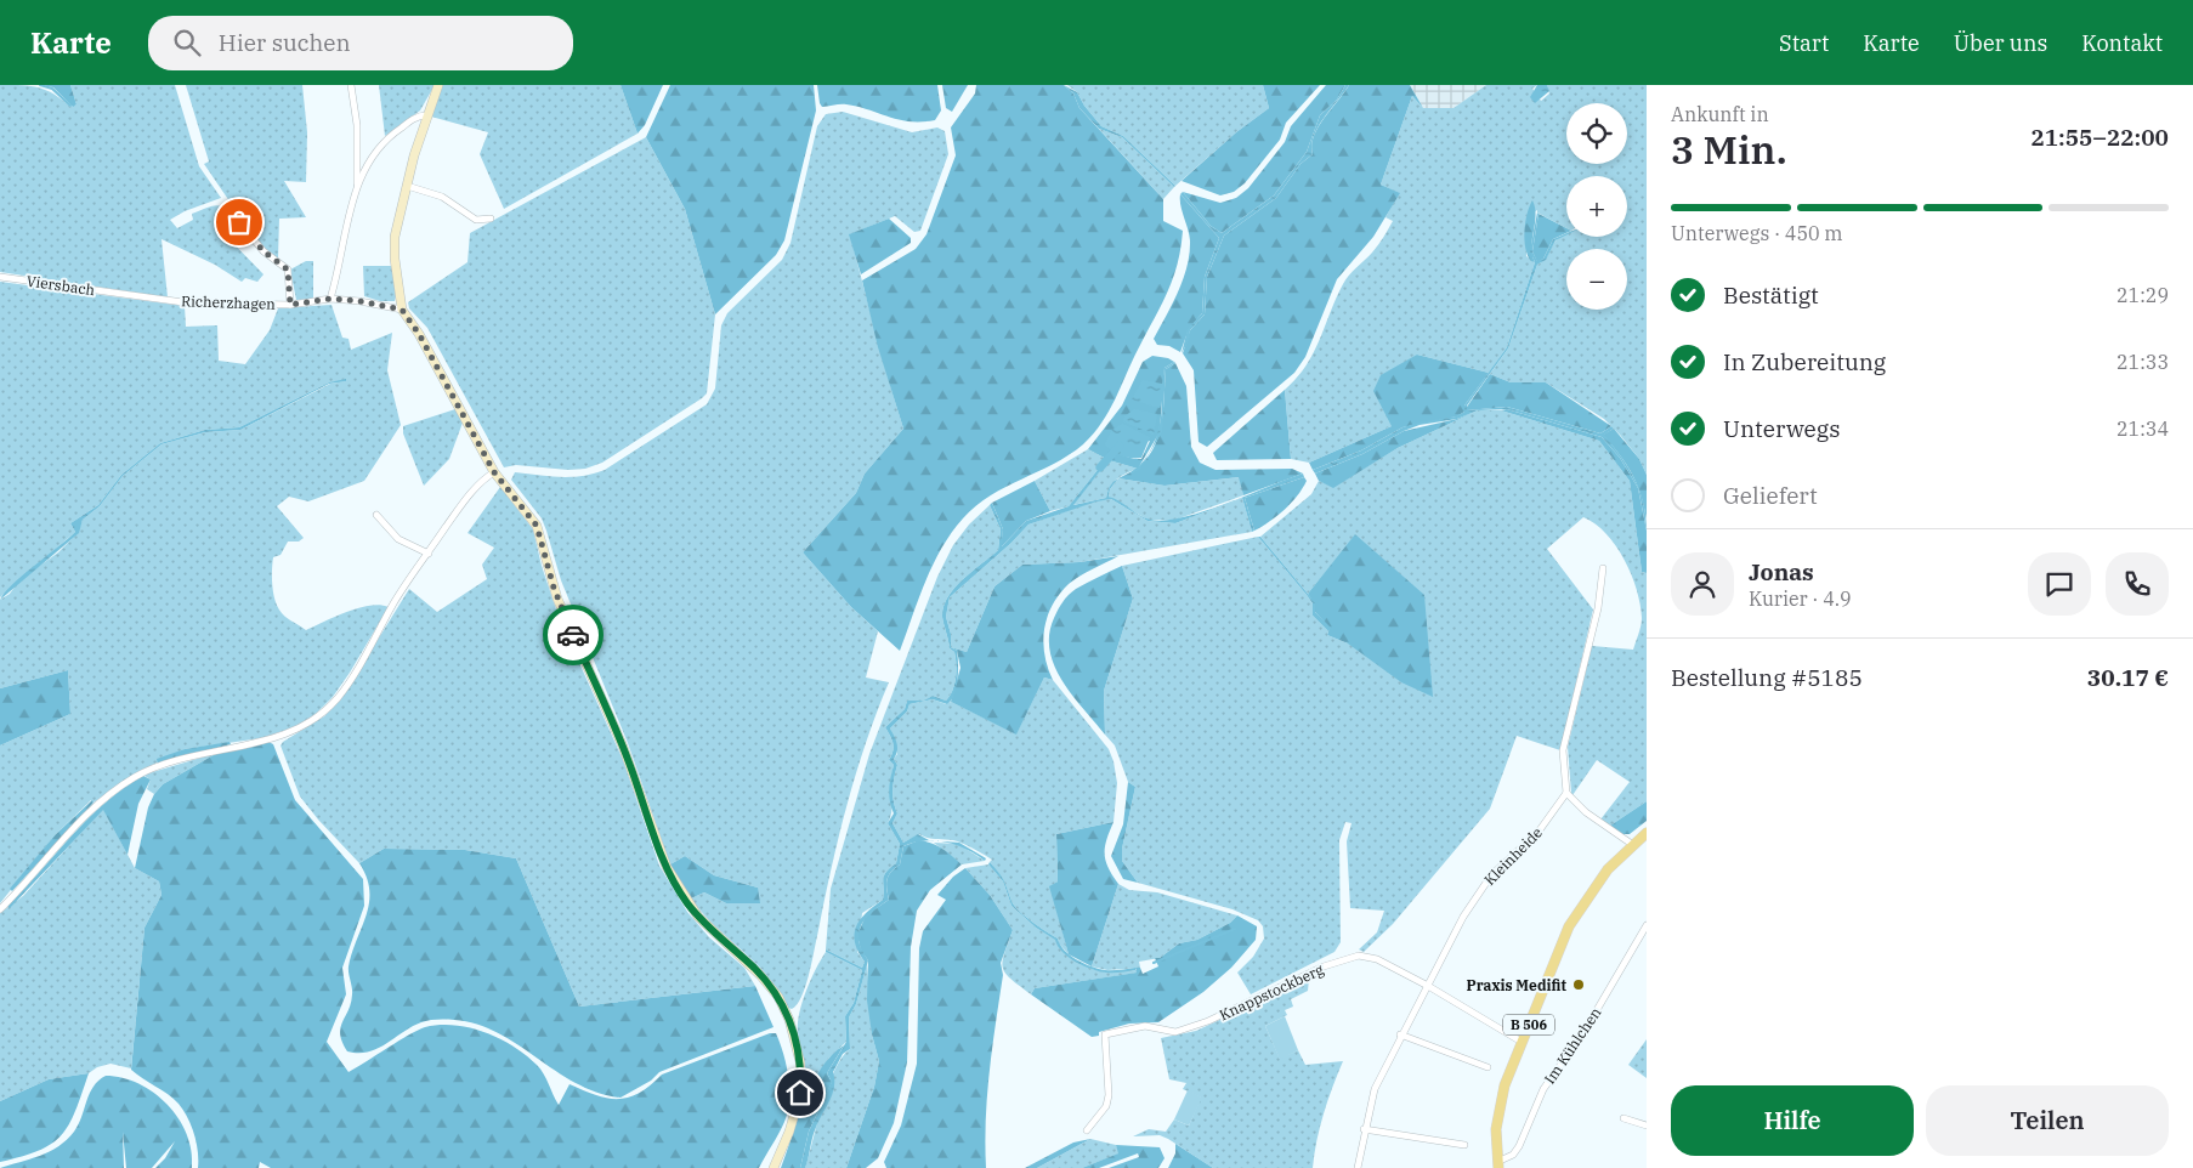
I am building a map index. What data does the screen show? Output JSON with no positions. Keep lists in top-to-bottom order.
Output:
{
  "streets": {
    "main road": ["B 506"],
    "street": [
      "Viersbach",
      "Richerzhagen",
      "Kleinheide",
      "Knappstockberg",
      "Im Kühlchen"
    ]
  },
  "crossings": [
    ["Viersbach", "Richerzhagen"],
    ["Kleinheide", "Knappstockberg"],
    ["Knappstockberg", "B 506"],
    ["B 506", "Im Kühlchen"]
  ],
  "places": ["Praxis Medifit"],
  "page": {
    "header": "Karte",
    "search": "Hier suchen",
    "nav": [
      "Start",
      "Karte",
      "Über uns",
      "Kontakt"
    ],
    "heading": ["3 Min.", "Ankunft in", "21:55–22:00"],
    "panel": [
      "Jonas",
      "Kurier · 4.9",
      "Bestellung #5185",
      "30.17 €"
    ],
    "map_buttons": ["+", "−"],
    "bar": "Unterwegs · 450 m",
    "list": [
      ["Bestätigt", "21:29"],
      ["In Zubereitung", "21:33"],
      ["Unterwegs", "21:34"],
      "Geliefert"
    ],
    "buttons": ["Hilfe", "Teilen"]
  }
}
